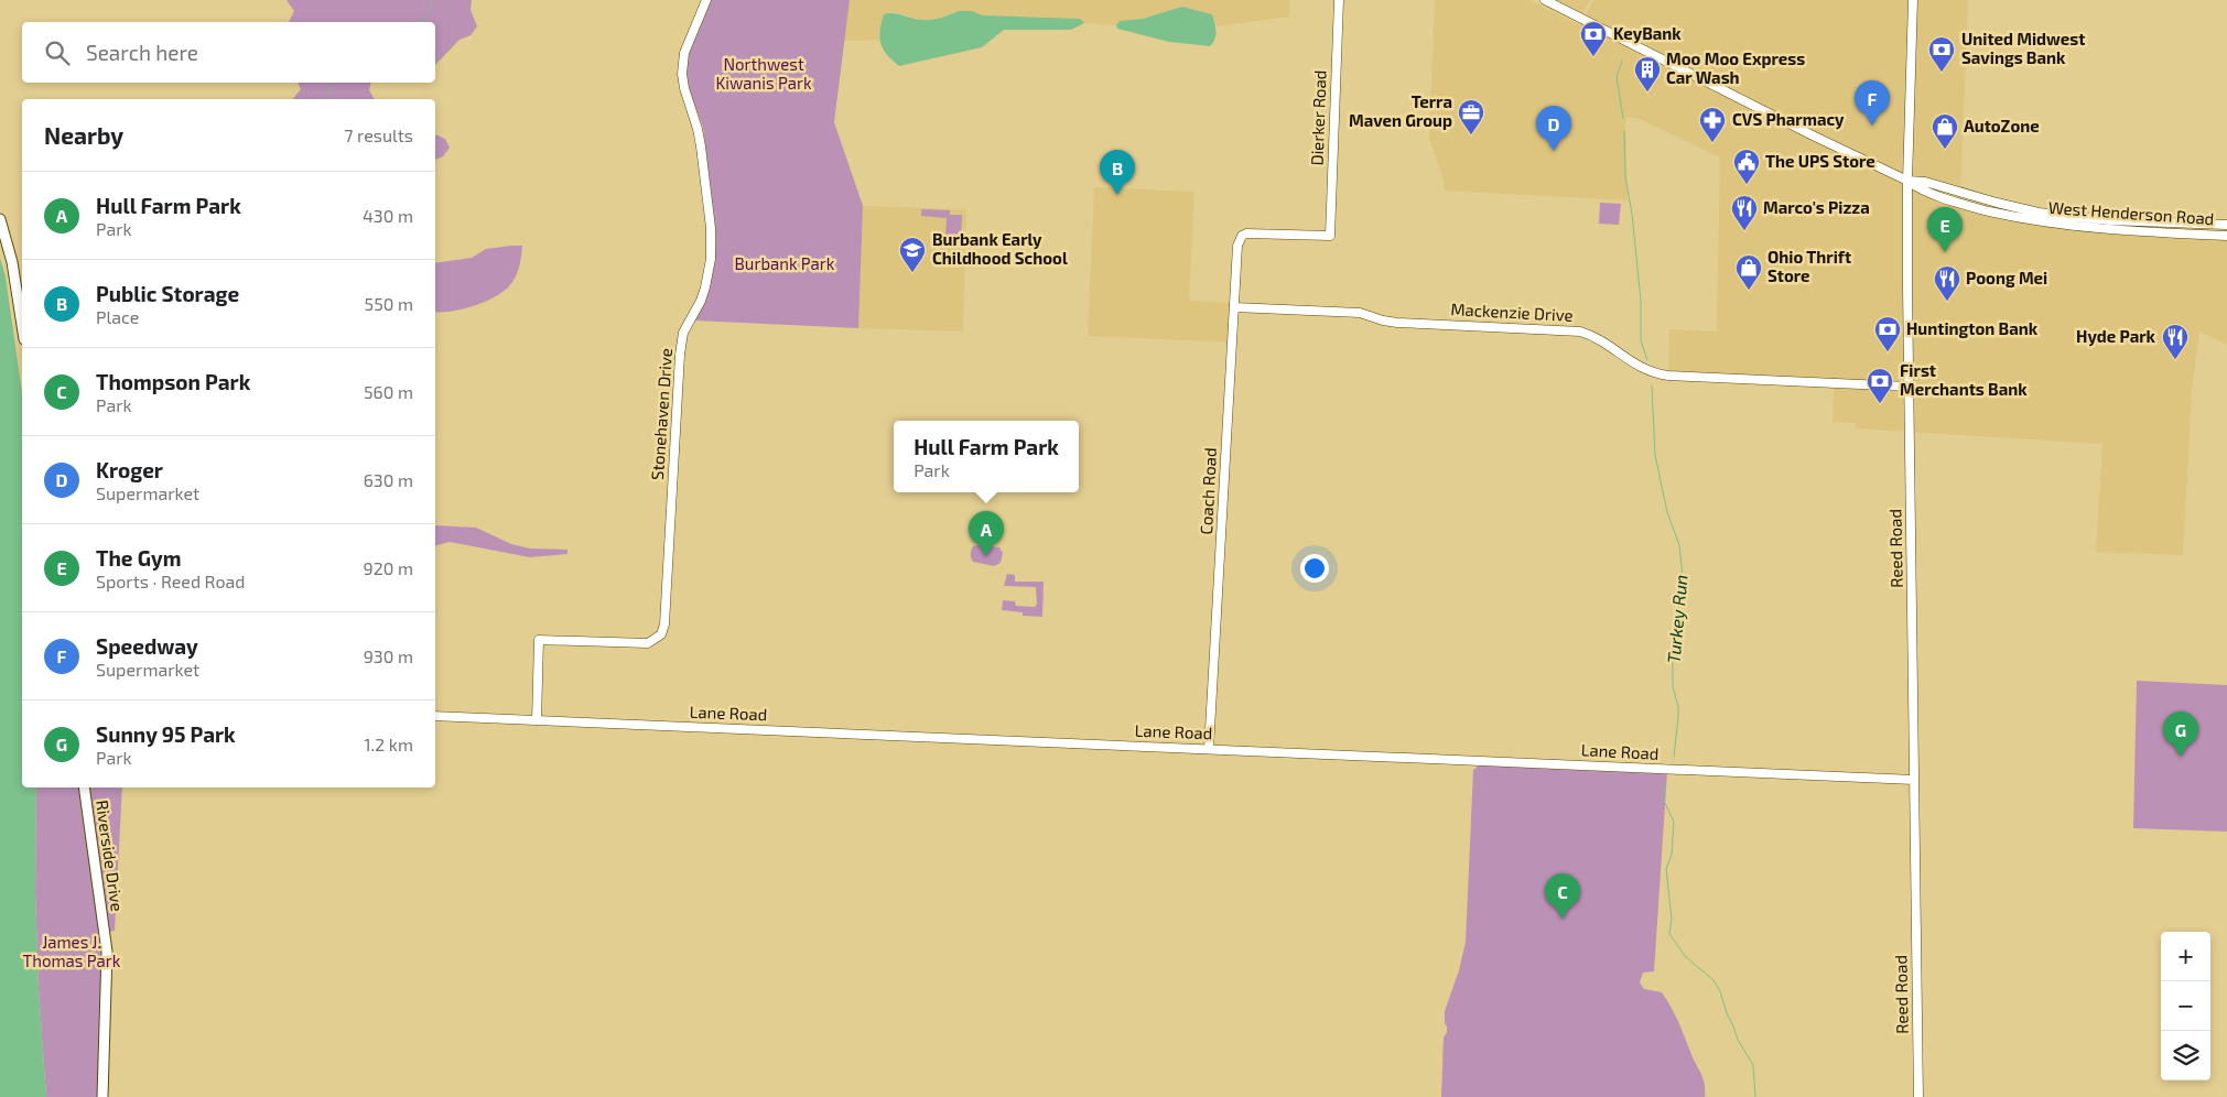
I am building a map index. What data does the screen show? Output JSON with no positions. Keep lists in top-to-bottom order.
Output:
{
  "streets": {
    "main road": ["Riverside Drive"],
    "street": [
      "Dierker Road",
      "West Henderson Road",
      "Mackenzie Drive",
      "Stonehaven Drive",
      "Coach Road",
      "Reed Road",
      "Lane Road"
    ]
  },
  "crossings": [
    ["Dierker Road", "Coach Road"],
    ["West Henderson Road", "Reed Road"],
    ["Mackenzie Drive", "Coach Road"],
    ["Mackenzie Drive", "Reed Road"],
    ["Stonehaven Drive", "Lane Road"],
    ["Coach Road", "Lane Road"],
    ["Reed Road", "Lane Road"]
  ],
  "water": ["Turkey Run"],
  "parks": ["Northwest Kiwanis Park", "Burbank Park", "James J. Thomas Park"],
  "places": {
    "bank": [
      "KeyBank",
      "United Midwest Savings Bank",
      "Huntington Bank",
      "First Merchants Bank"
    ],
    "building": ["Moo Moo Express Car Wash"],
    "office": ["Terra Maven Group"],
    "pharmacy": ["CVS Pharmacy"],
    "shop": ["AutoZone", "Ohio Thrift Store"],
    "public building": ["The UPS Store"],
    "restaurant": ["Marco's Pizza", "Poong Mei", "Hyde Park"],
    "school or university": ["Burbank Early Childhood School"]
  },
  "page": {
    "search": "Search here",
    "pins": [
      "F",
      "D",
      "B",
      "E",
      "A",
      "G",
      "C"
    ],
    "heading": ["Nearby", "7 results"],
    "list": [
      {
        "mark": "A",
        "name": "Hull Farm Park",
        "note": "Park",
        "value": "430 m"
      },
      {
        "mark": "B",
        "name": "Public Storage",
        "note": "Place",
        "value": "550 m"
      },
      {
        "mark": "C",
        "name": "Thompson Park",
        "note": "Park",
        "value": "560 m"
      },
      {
        "mark": "D",
        "name": "Kroger",
        "note": "Supermarket",
        "value": "630 m"
      },
      {
        "mark": "E",
        "name": "The Gym",
        "note": "Sports · Reed Road",
        "value": "920 m"
      },
      {
        "mark": "F",
        "name": "Speedway",
        "note": "Supermarket",
        "value": "930 m"
      },
      {
        "mark": "G",
        "name": "Sunny 95 Park",
        "note": "Park",
        "value": "1.2 km"
      }
    ],
    "popup": ["Hull Farm Park", "Park"],
    "map_buttons": ["+", "−"]
  }
}
